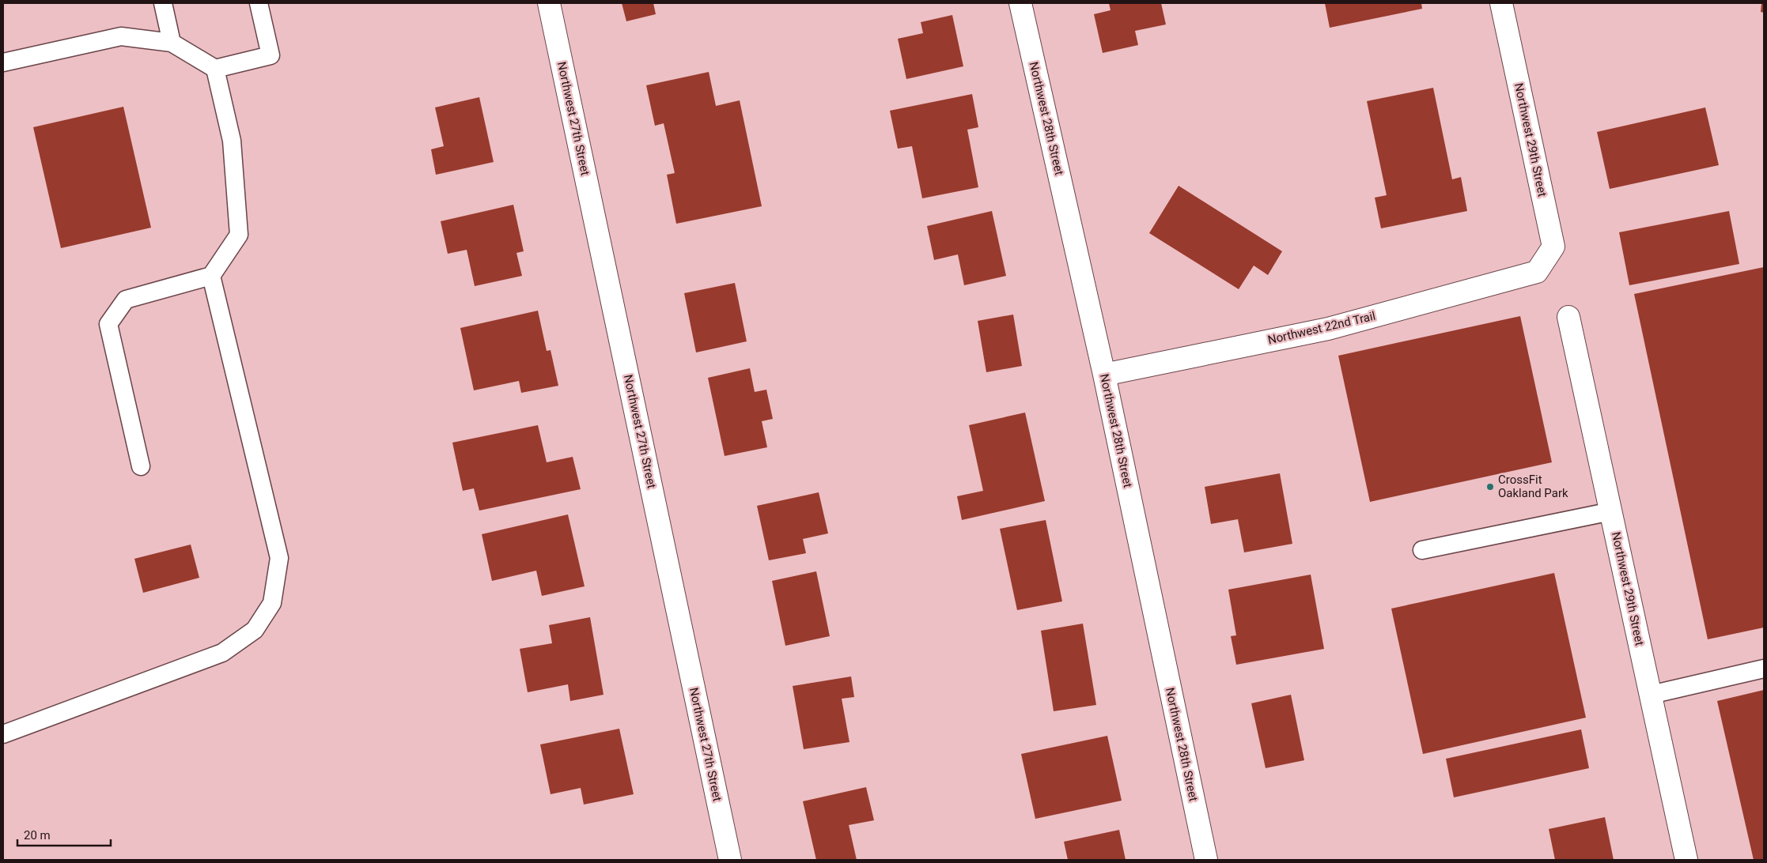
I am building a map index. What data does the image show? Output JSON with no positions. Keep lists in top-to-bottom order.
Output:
{
  "streets": {
    "street": [
      "Northwest 27th Street",
      "Northwest 28th Street",
      "Northwest 29th Street",
      "Northwest 22nd Trail"
    ]
  },
  "crossings": [
    ["Northwest 28th Street", "Northwest 22nd Trail"],
    ["Northwest 29th Street", "Northwest 22nd Trail"]
  ],
  "places": ["CrossFit Oakland Park"],
  "scale_bar": "20 m"
}
